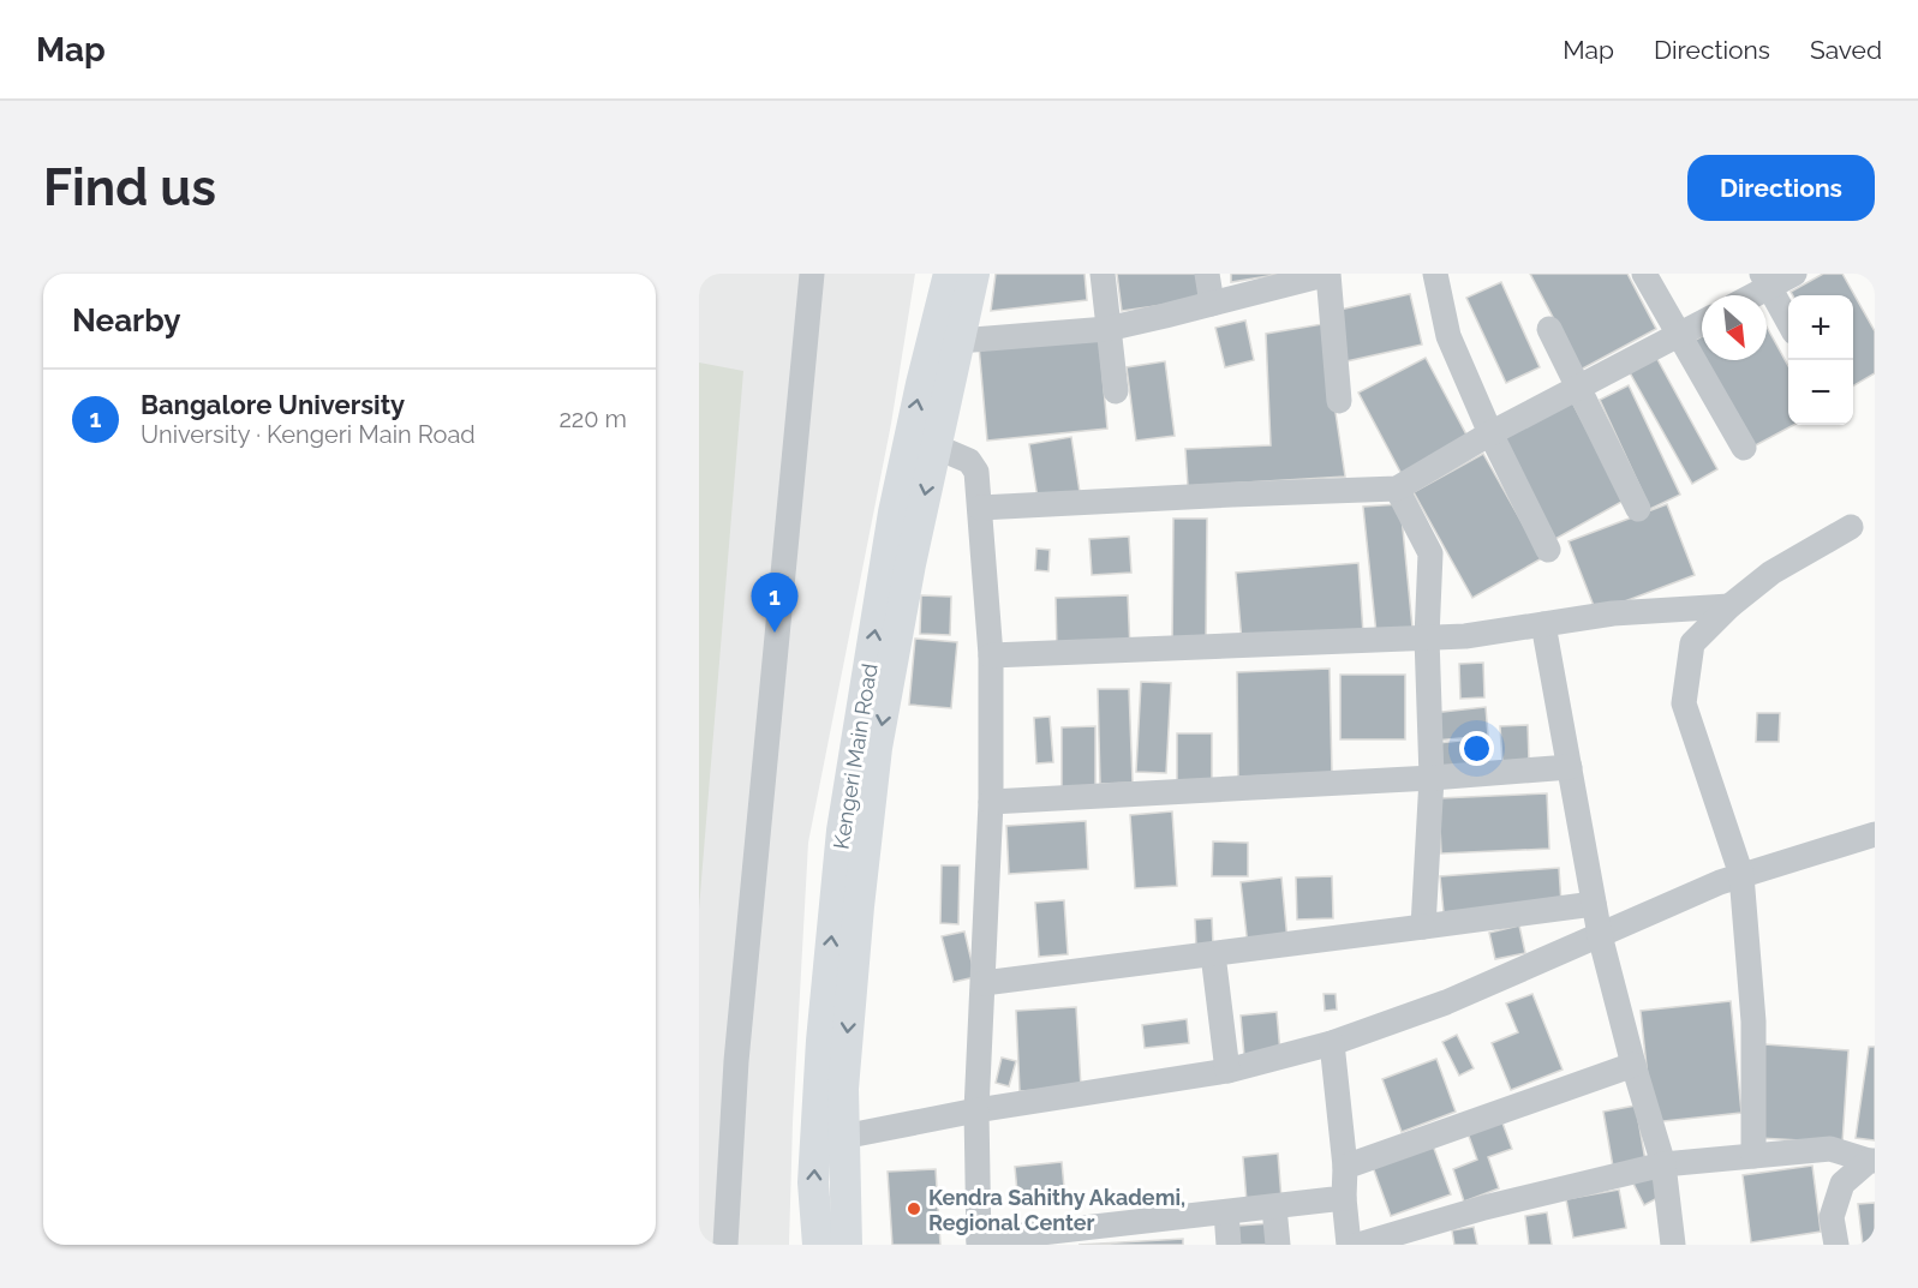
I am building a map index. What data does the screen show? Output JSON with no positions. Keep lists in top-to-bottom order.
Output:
{
  "streets": {
    "main road": ["Kengeri Main Road"]
  },
  "places": ["Kendra Sahithy Akademi, Regional Center"],
  "north": "bottom right",
  "page": {
    "header": "Map",
    "nav": ["Map", "Directions", "Saved"],
    "buttons": "Directions",
    "title": "Find us",
    "heading": "Nearby",
    "map_buttons": ["+", "−"],
    "list": [
      {
        "mark": "1",
        "name": "Bangalore University",
        "note": "University · Kengeri Main Road",
        "value": "220 m"
      }
    ],
    "pins": "1"
  }
}
